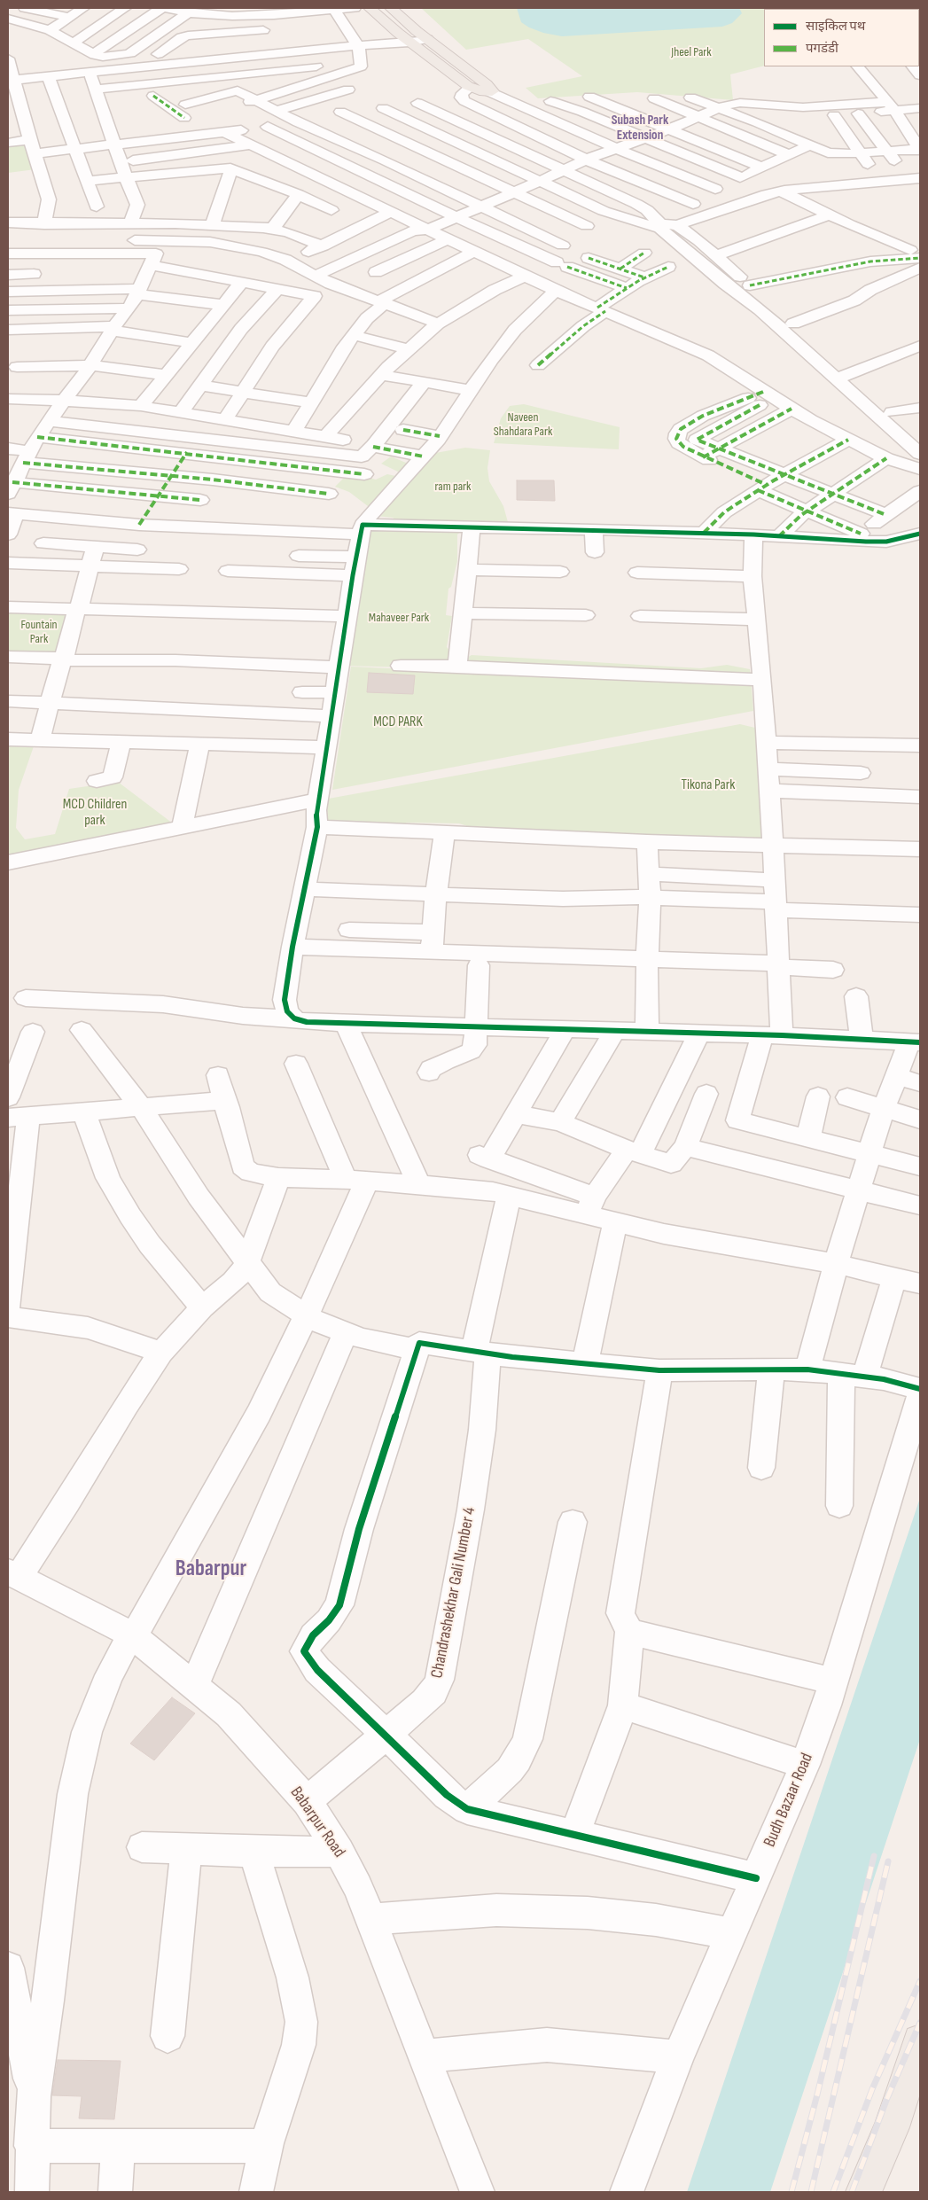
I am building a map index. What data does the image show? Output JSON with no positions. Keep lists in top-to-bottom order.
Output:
{
  "streets": {
    "street": ["Chandrashekhar Gali Number 4", "Budh Bazaar Road", "Babarpur Road"]
  },
  "crossings": [
    ["Chandrashekhar Gali Number 4", "Babarpur Road"]
  ],
  "districts": ["Subash Park Extension", "Babarpur"],
  "parks": [
    "Jheel Park",
    "Naveen Shahdara Park",
    "ram park",
    "Mahaveer Park",
    "Fountain Park",
    "MCD PARK",
    "Tikona Park",
    "MCD Children park"
  ],
  "legend": ["साइकिल पथ", "पगडंडी"]
}
